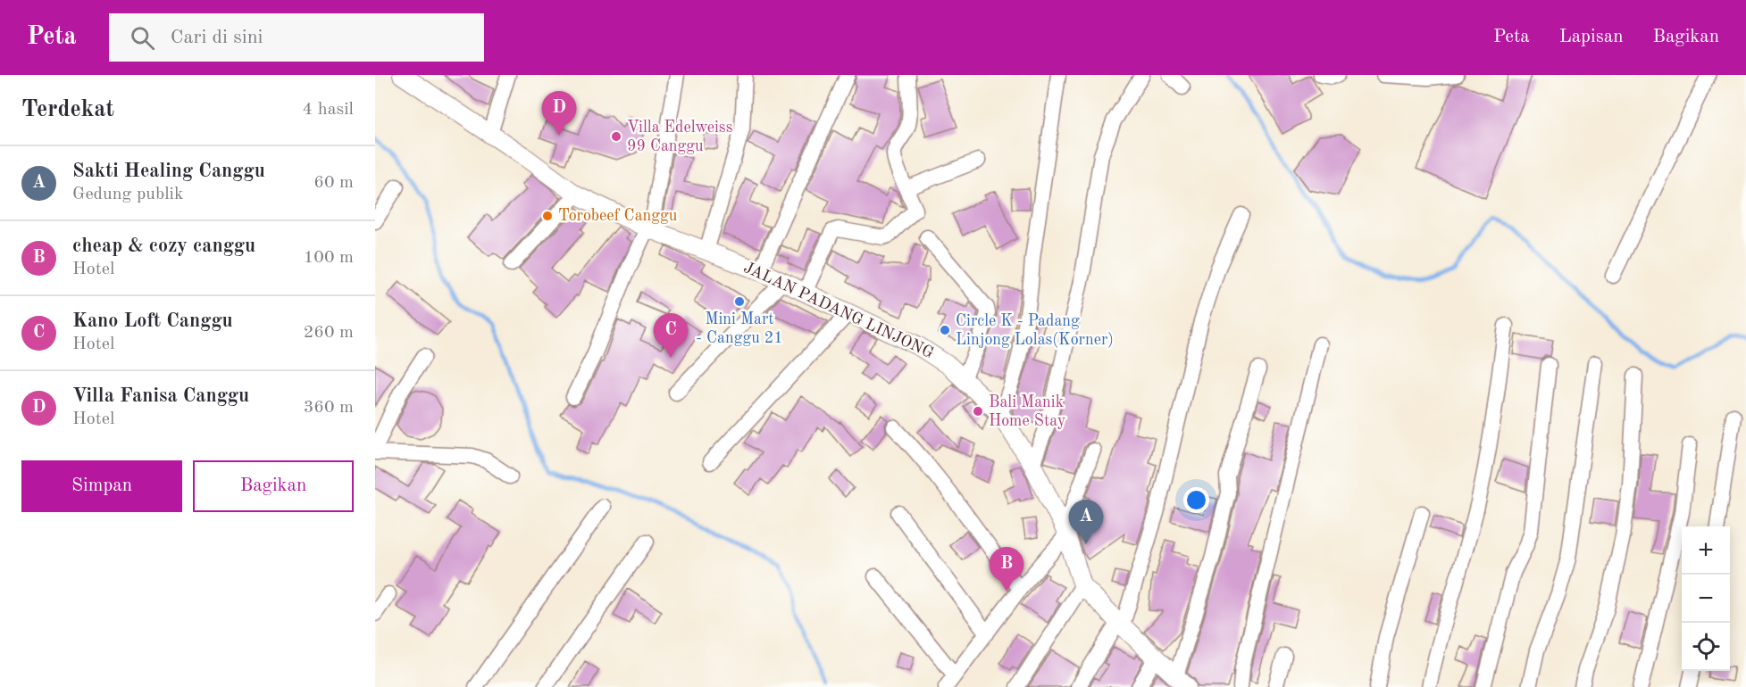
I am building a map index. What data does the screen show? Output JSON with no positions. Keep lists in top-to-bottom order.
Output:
{
  "streets": {
    "street": ["JALAN PADANG LINJONG"]
  },
  "places": [
    "Villa Edelweiss 99 Canggu",
    "Torobeef Canggu",
    "Mini Mart - Canggu 21",
    "Circle K - Padang Linjong Lolas(Korner)",
    "Bali Manik Home Stay"
  ],
  "page": {
    "header": "Peta",
    "search": "Cari di sini",
    "nav": ["Peta", "Lapisan", "Bagikan"],
    "heading": ["Terdekat", "4 hasil"],
    "pins": [
      "D",
      "C",
      "A",
      "B"
    ],
    "list": [
      {
        "mark": "A",
        "name": "Sakti Healing Canggu",
        "note": "Gedung publik",
        "value": "60 m"
      },
      {
        "mark": "B",
        "name": "cheap & cozy canggu",
        "note": "Hotel",
        "value": "100 m"
      },
      {
        "mark": "C",
        "name": "Kano Loft Canggu",
        "note": "Hotel",
        "value": "260 m"
      },
      {
        "mark": "D",
        "name": "Villa Fanisa Canggu",
        "note": "Hotel",
        "value": "360 m"
      }
    ],
    "buttons": ["Simpan", "Bagikan"],
    "map_buttons": ["+", "−"]
  }
}
